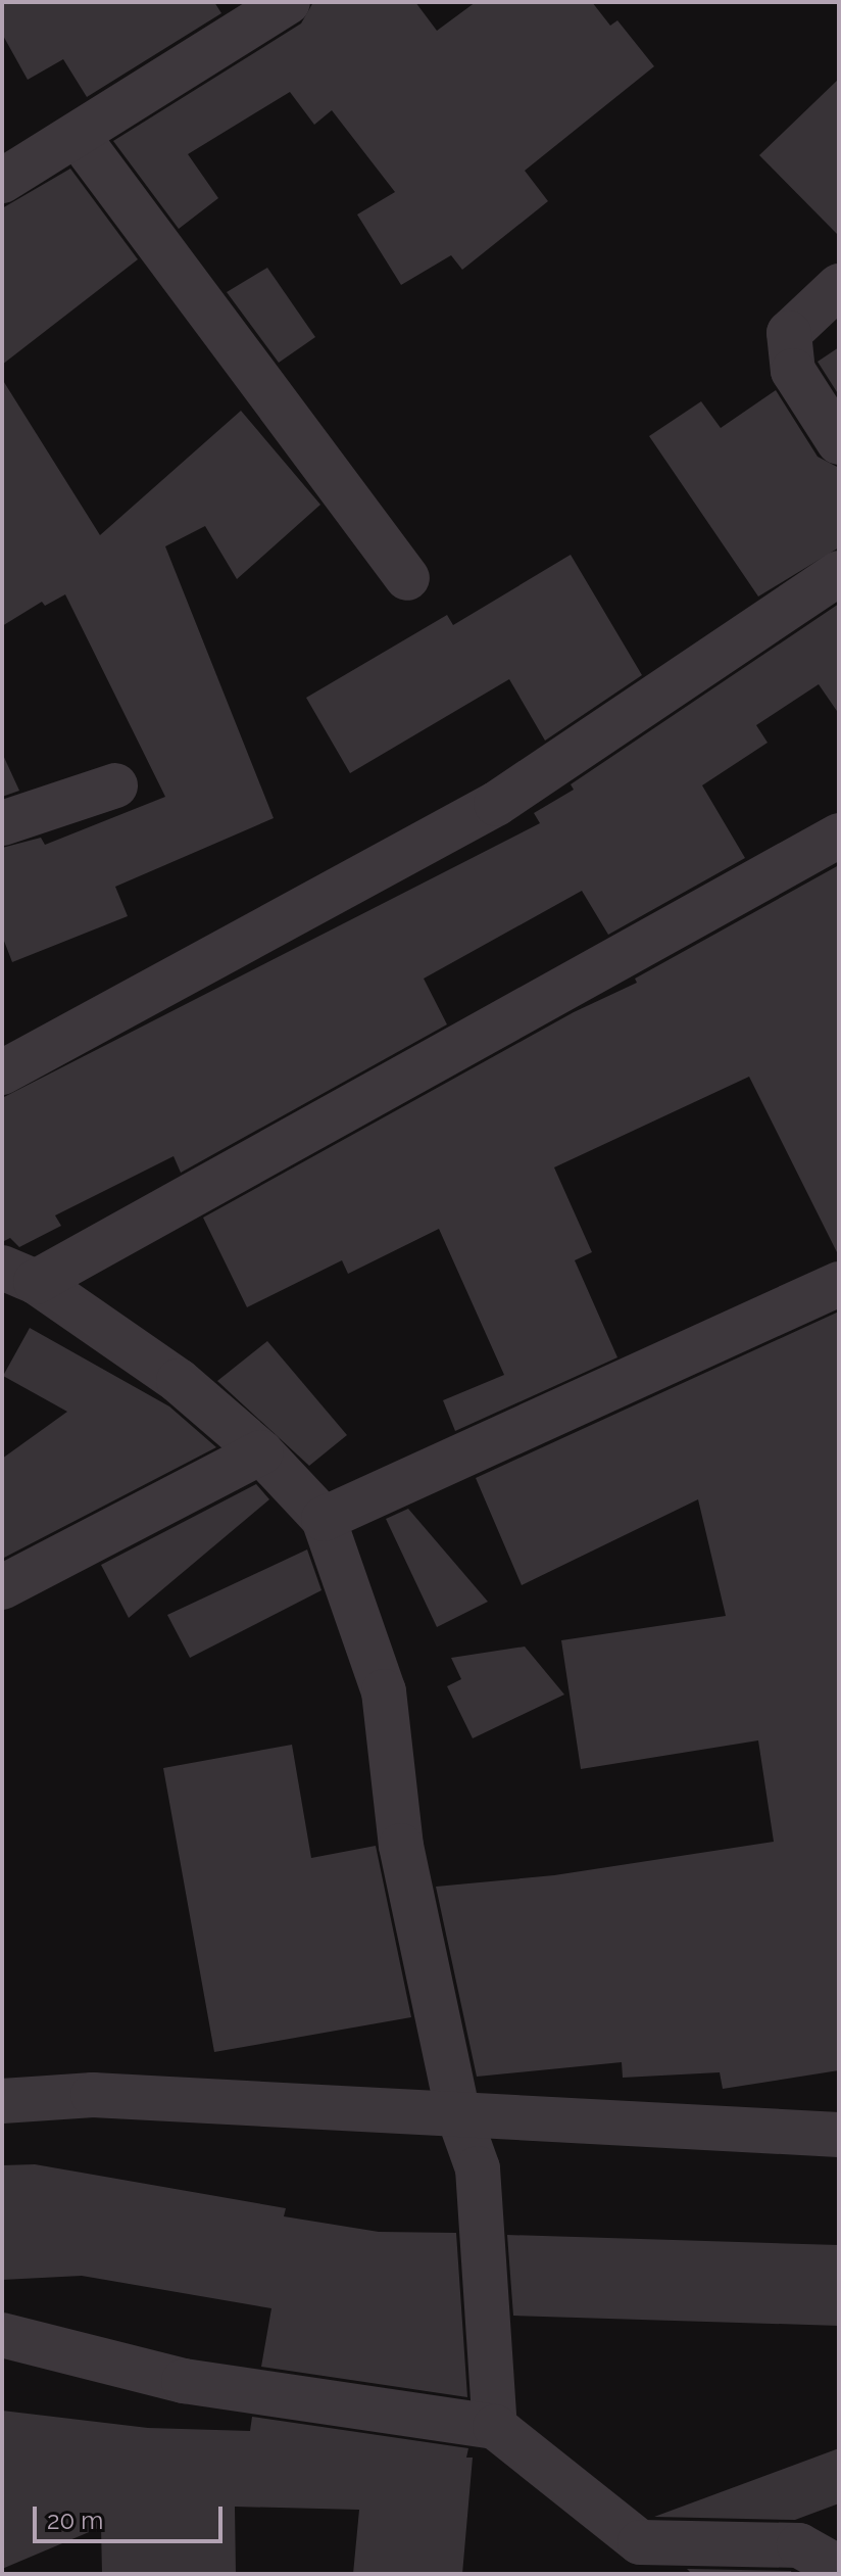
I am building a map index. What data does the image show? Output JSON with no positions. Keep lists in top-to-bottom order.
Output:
{
  "scale_bar": "20 m"
}
